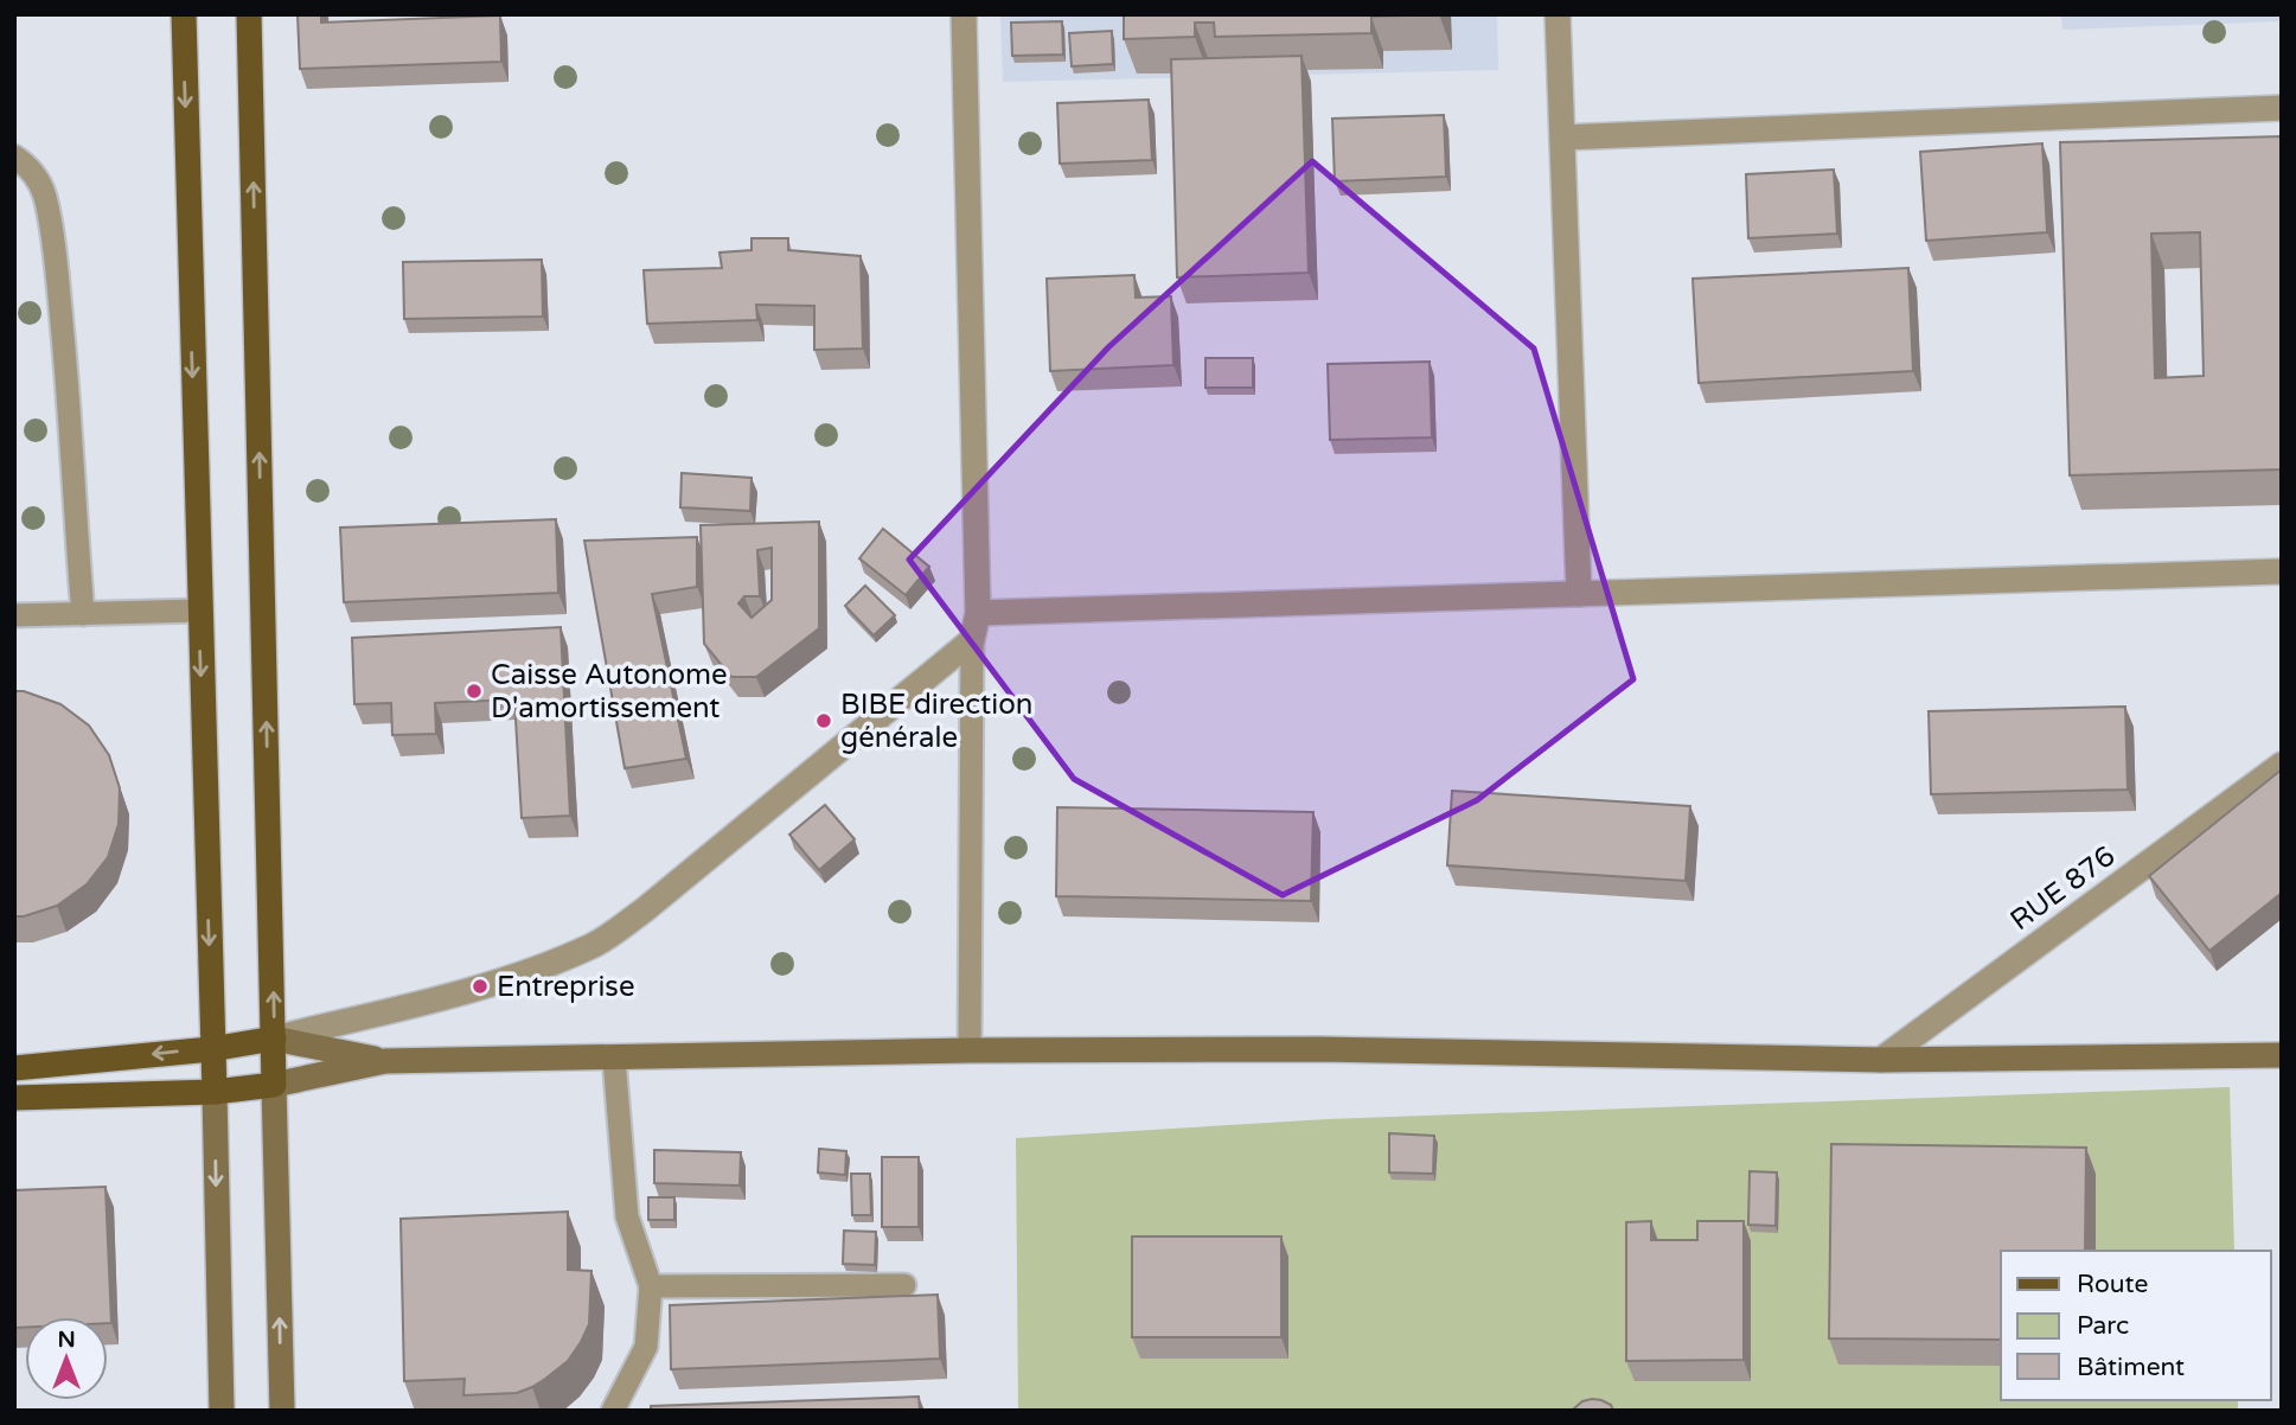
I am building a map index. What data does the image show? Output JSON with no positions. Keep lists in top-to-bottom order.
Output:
{
  "streets": {
    "street": ["RUE 876"]
  },
  "places": ["Caisse Autonome D'amortissement", "BIBE direction générale", "Entreprise"],
  "legend": ["Route", "Parc", "Bâtiment"],
  "north": "top"
}
